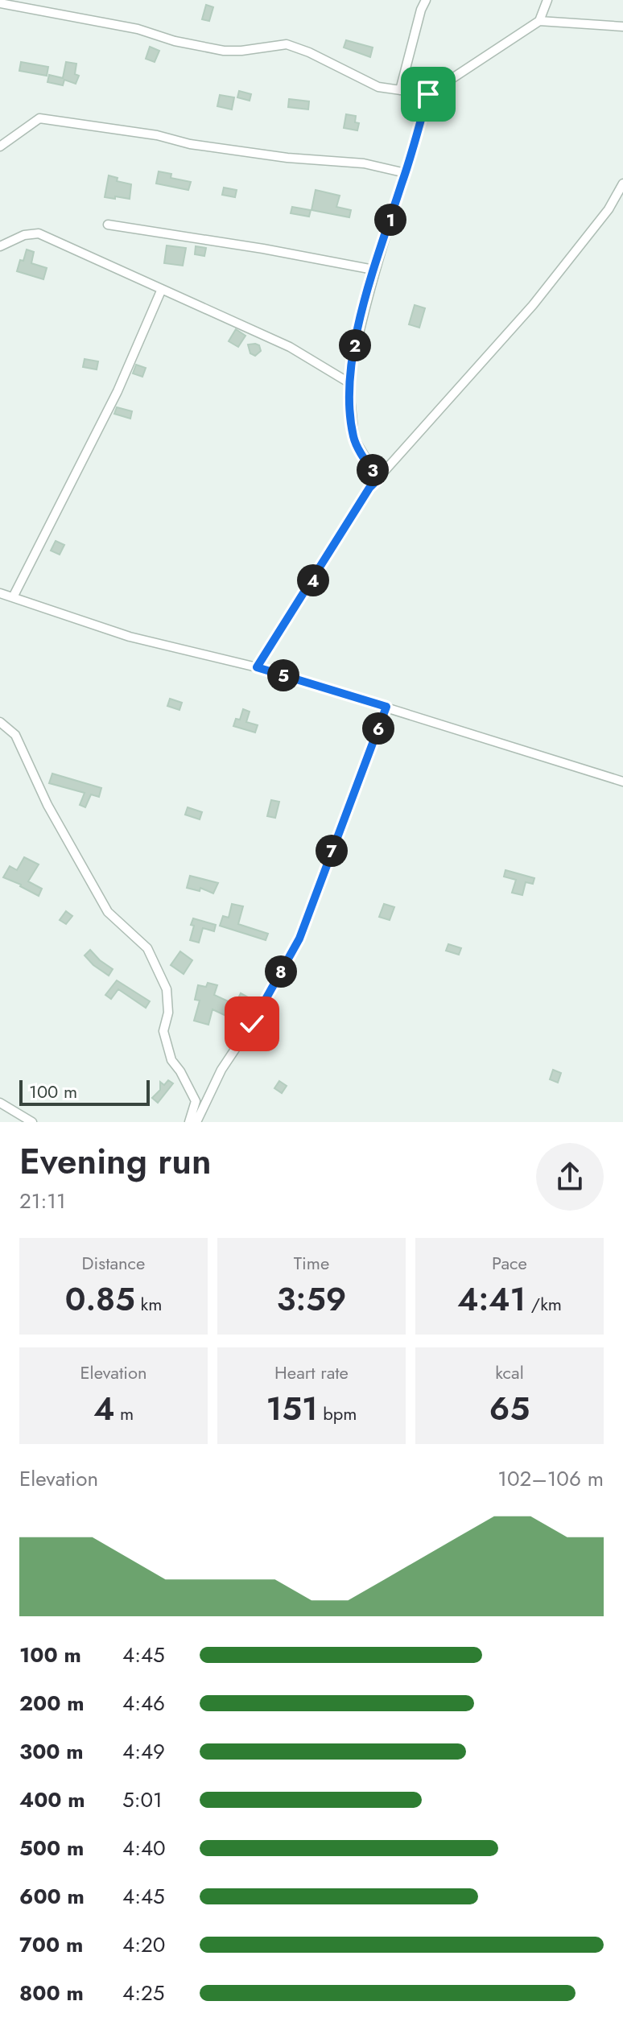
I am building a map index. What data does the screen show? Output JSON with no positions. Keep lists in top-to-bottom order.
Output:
{
  "scale_bar": "100 m",
  "page": {
    "pins": [
      "1",
      "2",
      "3",
      "4",
      "5",
      "6",
      "7",
      "8"
    ],
    "scale": "100 m",
    "heading": ["Evening run", "21:11"],
    "stats": [
      ["Distance", "0.85 km"],
      ["Time", "3:59"],
      ["Pace", "4:41 /km"],
      ["Elevation", "4 m"],
      ["Heart rate", "151 bpm"],
      ["kcal", "65"]
    ],
    "chart": ["Elevation", "102–106 m"],
    "list": [
      {
        "name": "100 m",
        "note": "4:45"
      },
      {
        "name": "200 m",
        "note": "4:46"
      },
      {
        "name": "300 m",
        "note": "4:49"
      },
      {
        "name": "400 m",
        "note": "5:01"
      },
      {
        "name": "500 m",
        "note": "4:40"
      },
      {
        "name": "600 m",
        "note": "4:45"
      },
      {
        "name": "700 m",
        "note": "4:20"
      },
      {
        "name": "800 m",
        "note": "4:25"
      }
    ]
  }
}
